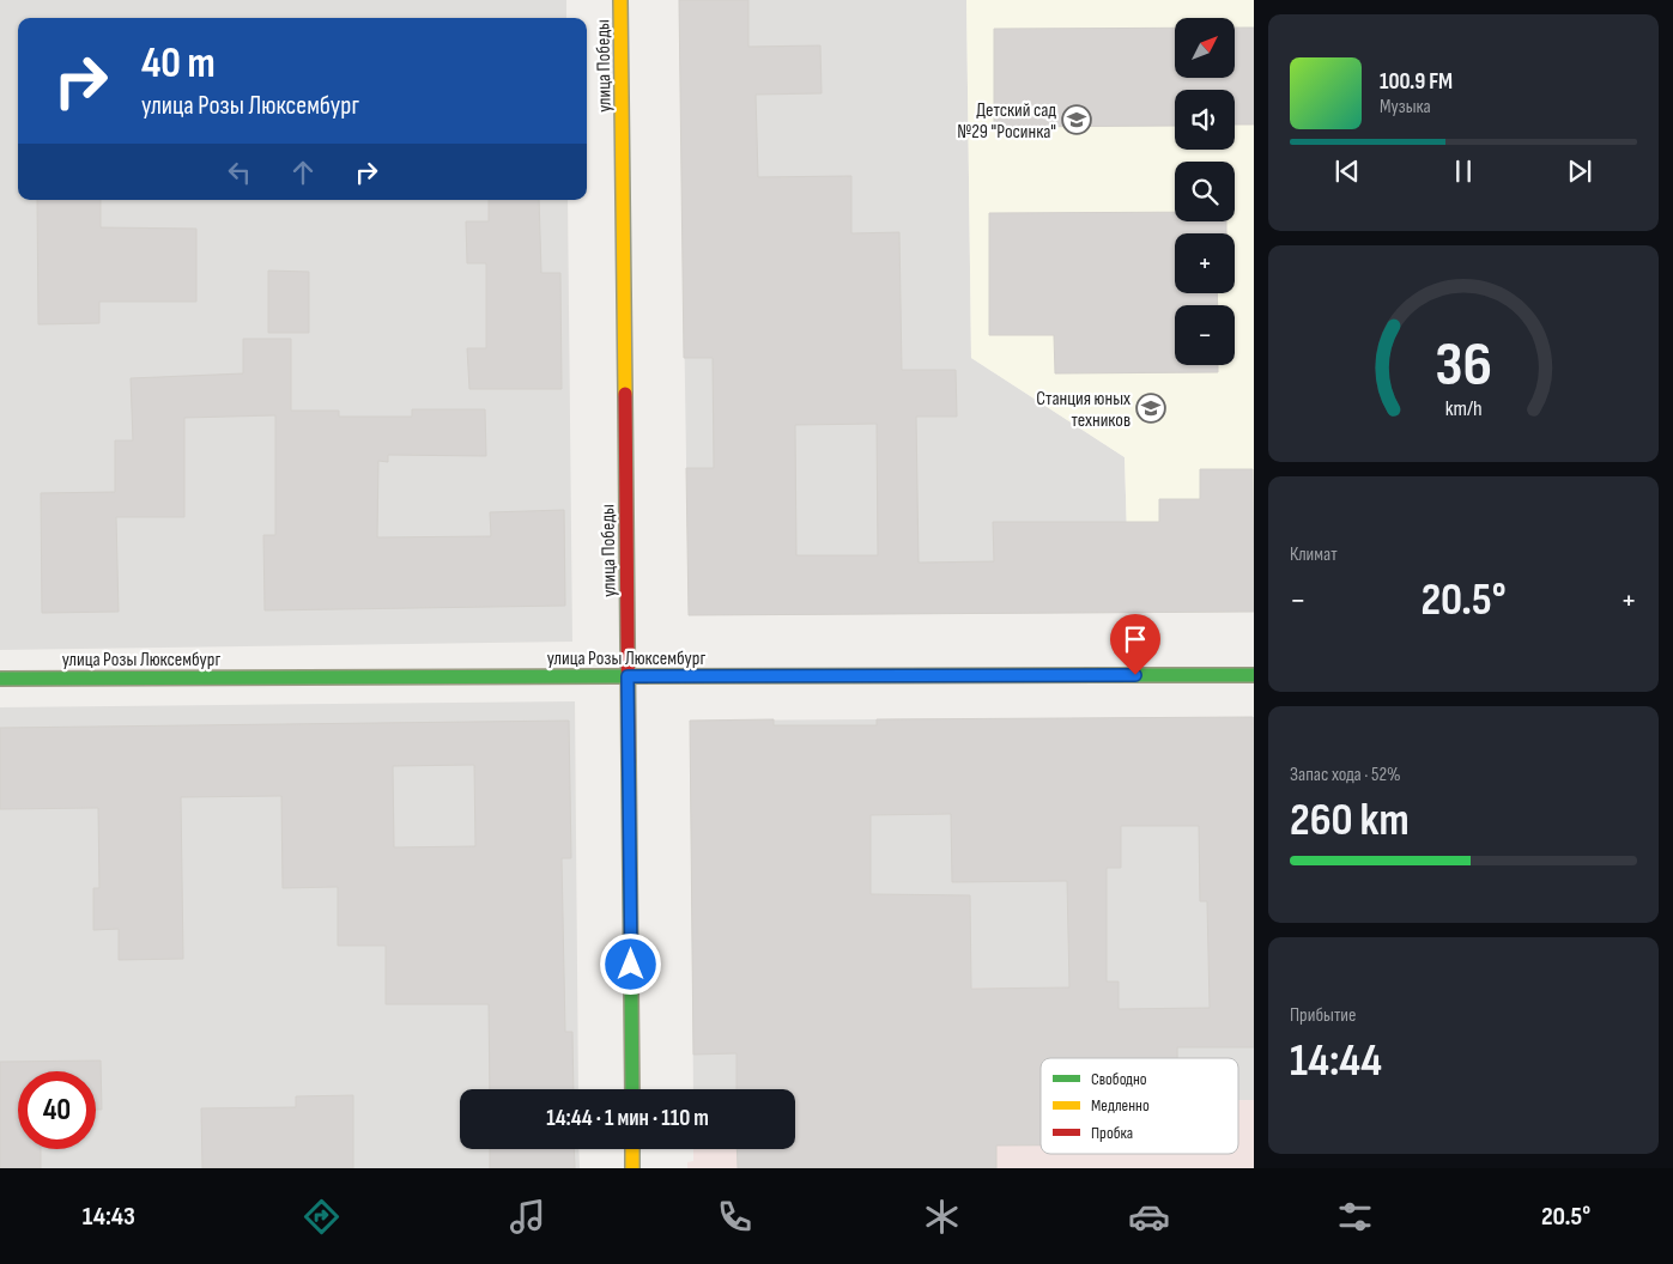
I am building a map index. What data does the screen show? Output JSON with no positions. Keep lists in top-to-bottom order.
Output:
{
  "streets": {
    "street": ["улица Победы", "улица Розы Люксембург"]
  },
  "crossings": [
    ["улица Победы", "улица Розы Люксембург"]
  ],
  "places": {
    "school or university": ["Детский сад №29 \"Росинка\"", "Станция юных техников"]
  },
  "legend": ["Свободно", "Медленно", "Пробка"],
  "north": "top right",
  "page": {
    "map_buttons": ["+", "−"],
    "turn": ["40 m", "улица Розы Люксембург"],
    "song": ["100.9 FM", "Музыка"],
    "tile": [
      "Климат",
      ["Запас хода · 52%", "260 km"],
      ["Прибытие", "14:44"]
    ],
    "heat": ["−", "20.5°", "+"],
    "limit": "40",
    "trip": "14:44 · 1 мин · 110 m",
    "tabs": ["14:43", "20.5°"],
    "gauge": ["36", "km/h"]
  }
}
